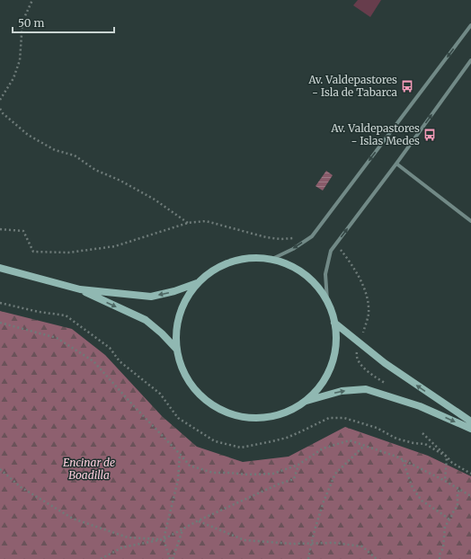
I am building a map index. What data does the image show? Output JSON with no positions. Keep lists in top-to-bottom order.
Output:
{
  "parks": ["Encinar de Boadilla"],
  "places": {
    "bus stop": ["Av. Valdepastores - Isla de Tabarca", "Av. Valdepastores - Islas Medes"]
  },
  "scale_bar": "50 m"
}
